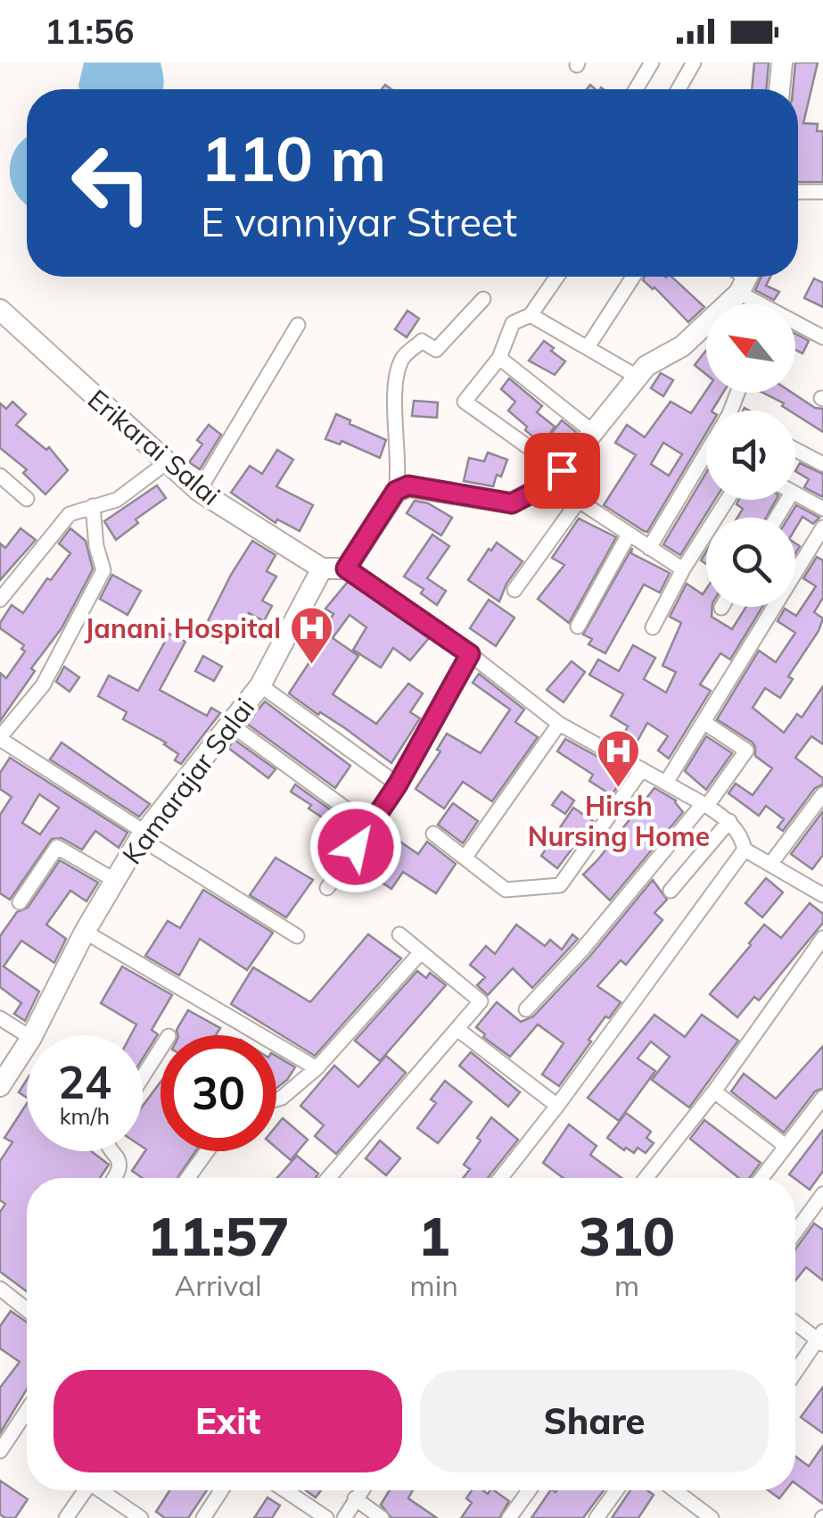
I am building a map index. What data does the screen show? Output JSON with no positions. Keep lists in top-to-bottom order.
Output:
{
  "streets": {
    "main road": ["Erikarai Salai", "Kamarajar Salai"]
  },
  "crossings": [
    ["Erikarai Salai", "Kamarajar Salai"]
  ],
  "places": {
    "hospital": ["Janani Hospital", "Hirsh Nursing Home"]
  },
  "north": "top left",
  "page": {
    "status": "11:56",
    "turn": ["110 m", "E vanniyar Street"],
    "speed": "24 km/h",
    "limit": "30",
    "eta": [
      "11:57",
      "Arrival",
      "1",
      "min",
      "310",
      "m"
    ],
    "buttons": ["Exit", "Share"]
  }
}
